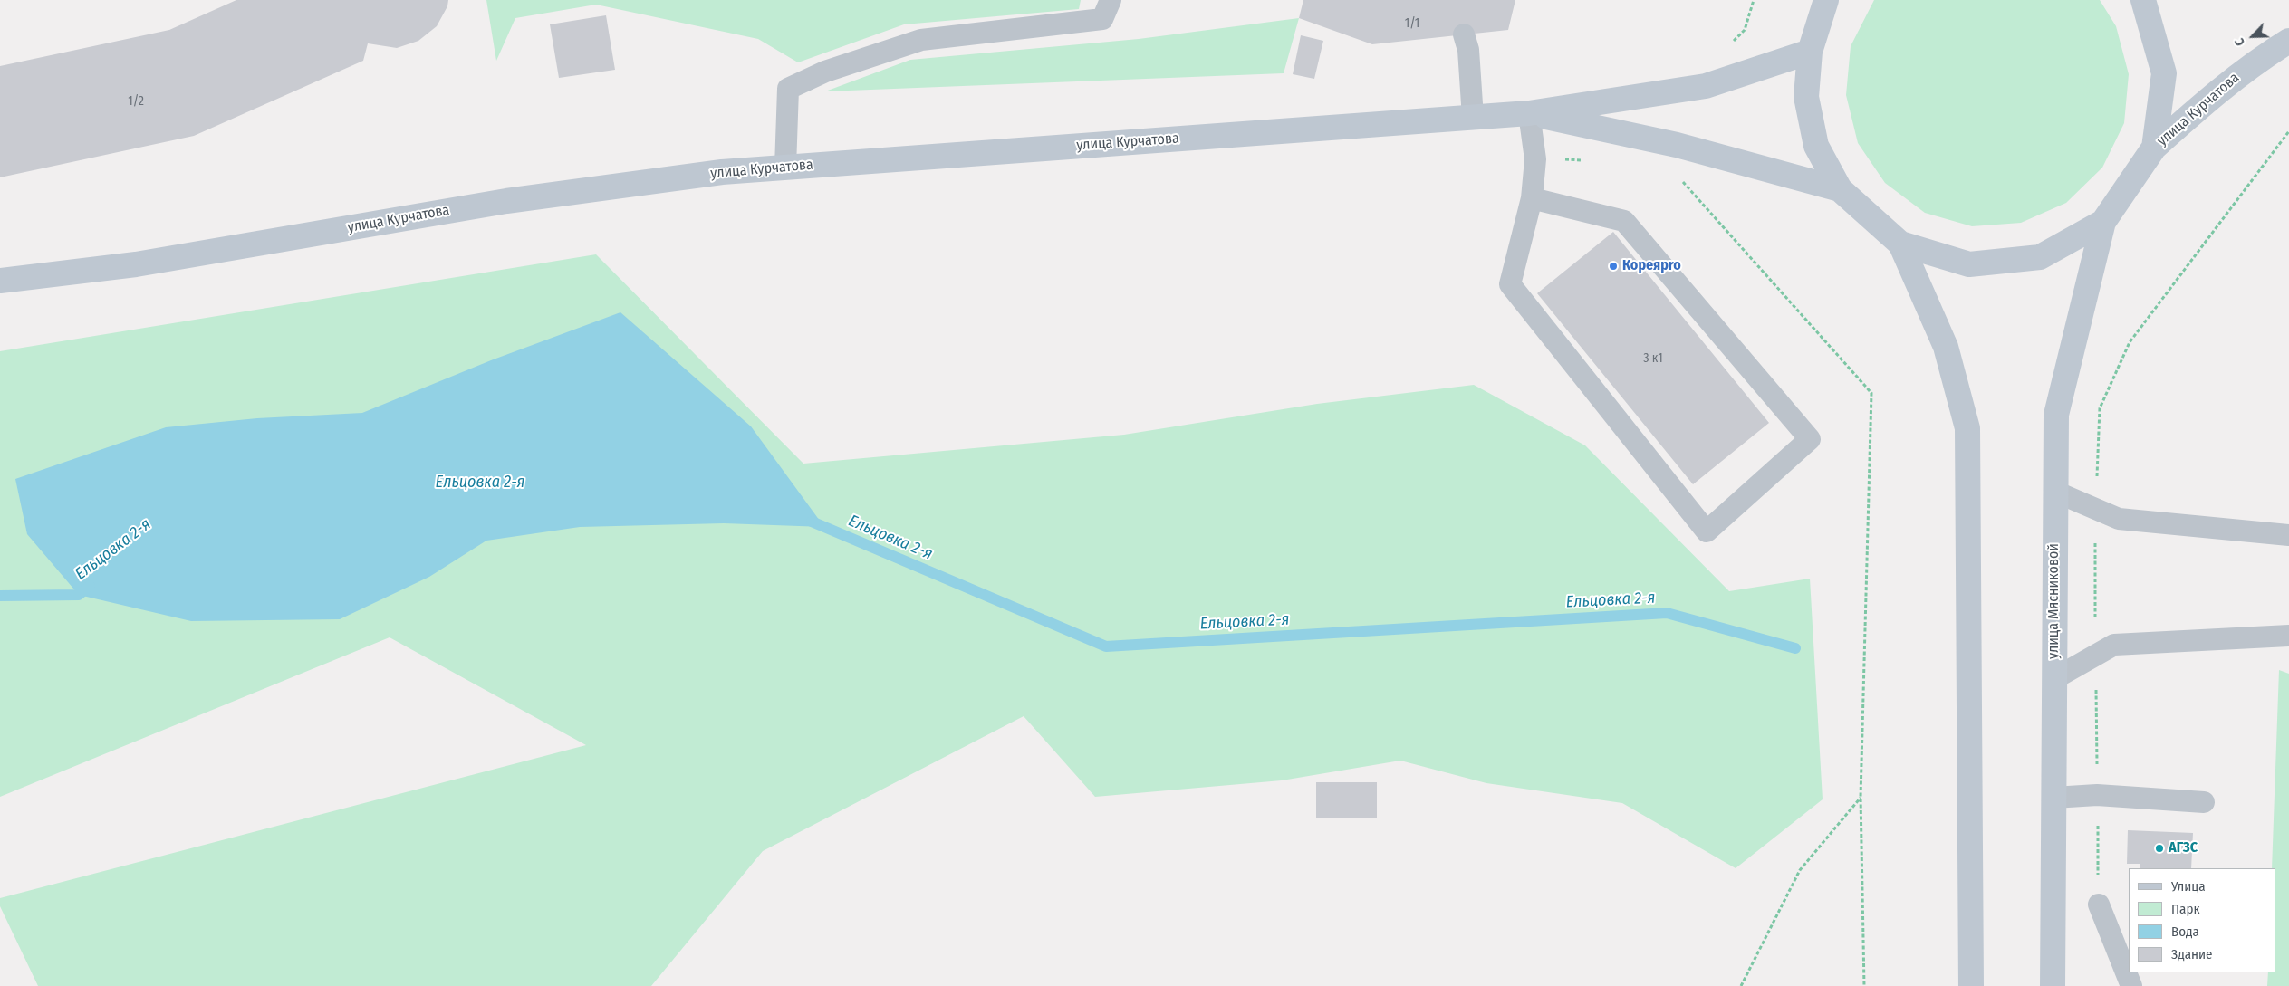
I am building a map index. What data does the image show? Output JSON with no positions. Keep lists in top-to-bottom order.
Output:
{
  "streets": {
    "main road": ["улица Курчатова", "улица Мясниковой"]
  },
  "water": ["Ельцовка 2-я"],
  "places": ["Кореяpro", "АГЗС"],
  "house_numbers": ["1/1", "1/2", "3 к1"],
  "legend": [
    "Улица",
    "Парк",
    "Вода",
    "Здание"
  ],
  "north": "bottom left"
}
